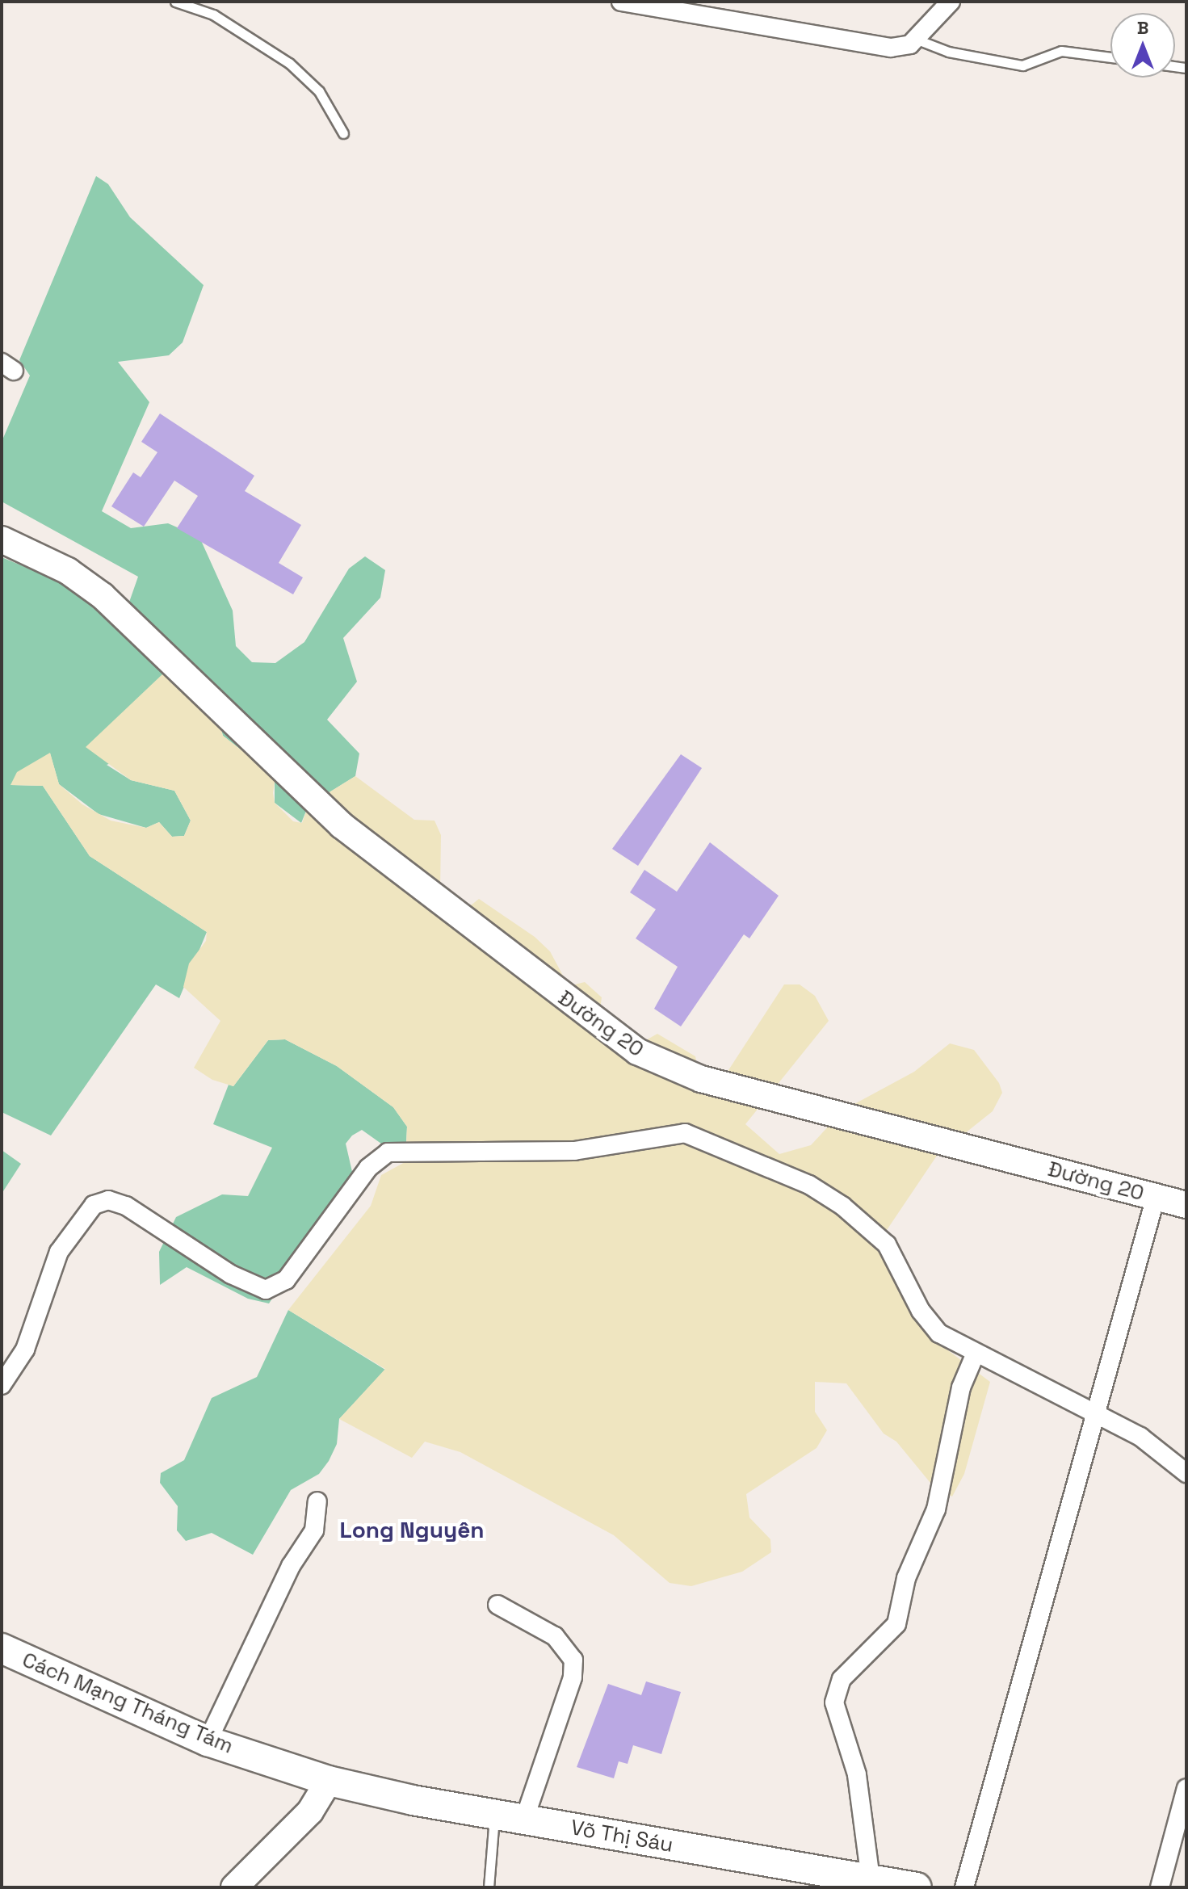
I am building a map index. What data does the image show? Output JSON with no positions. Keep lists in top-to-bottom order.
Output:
{
  "streets": {
    "main road": ["Cách Mạng Tháng Tám", "Võ Thị Sáu"],
    "street": ["Đường 20"]
  },
  "crossings": [
    ["Cách Mạng Tháng Tám", "Võ Thị Sáu"]
  ],
  "districts": ["Long Nguyên"],
  "north": "top"
}
